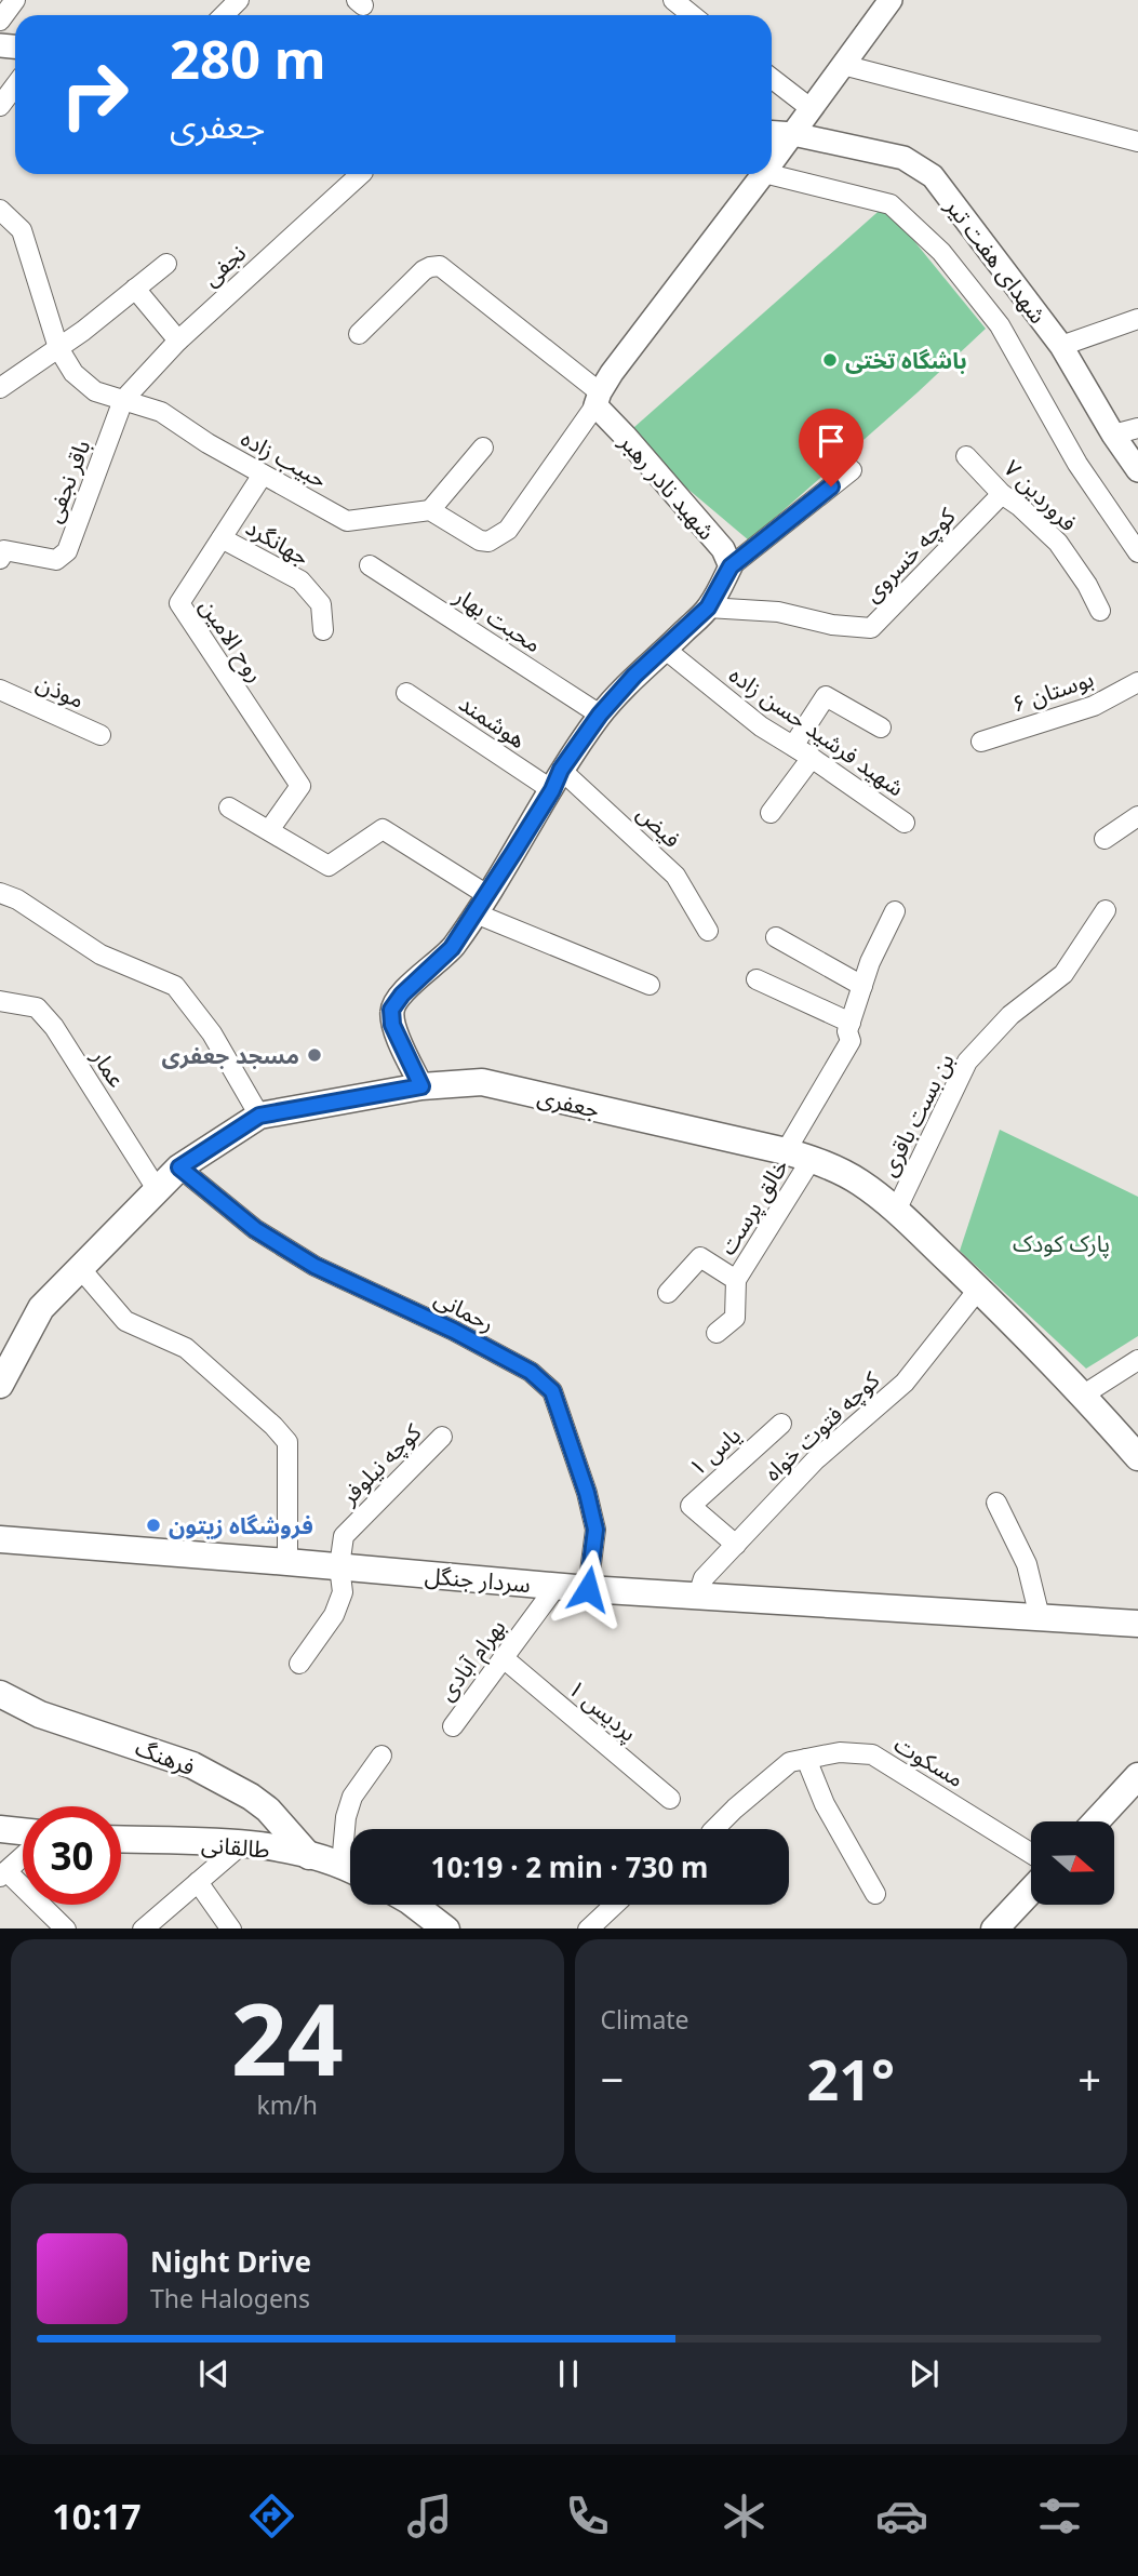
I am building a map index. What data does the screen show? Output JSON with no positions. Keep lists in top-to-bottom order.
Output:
{
  "streets": {
    "main road": [
      "جعفری",
      "سردار جنگل",
      "فرهنگ",
      "طالقانی"
    ],
    "street": [
      "شهدای هفت تیر",
      "نجفی",
      "حبیب زاده",
      "باقر نجفی",
      "شهید نادر رهبر",
      "فروردین ۷",
      "جهانگرد",
      "کوچه خسروی",
      "محبت بهار",
      "روح الامین",
      "موذن",
      "بوستان ۶",
      "هوشمند",
      "شهید فرشید حسن زاده",
      "فیض",
      "عمار",
      "بن بست باقری",
      "خالق پرست",
      "رحمانی",
      "کوچه فتوت خواه",
      "یاس ۱",
      "کوچه نیلوفر",
      "بهرام آبادی",
      "پردیس ۱",
      "مسکوت"
    ]
  },
  "crossings": [
    ["نجفی", "حبیب زاده"],
    ["نجفی", "باقر نجفی"],
    ["حبیب زاده", "باقر نجفی"],
    ["حبیب زاده", "روح الامین"],
    ["فروردین ۷", "کوچه خسروی"],
    ["جهانگرد", "روح الامین"],
    ["هوشمند", "فیض"],
    ["عمار", "جعفری"],
    ["جعفری", "بن بست باقری"],
    ["جعفری", "خالق پرست"],
    ["جعفری", "رحمانی"],
    ["جعفری", "کوچه فتوت خواه"],
    ["رحمانی", "سردار جنگل"],
    ["کوچه فتوت خواه", "یاس ۱"],
    ["کوچه فتوت خواه", "سردار جنگل"],
    ["کوچه نیلوفر", "سردار جنگل"],
    ["سردار جنگل", "بهرام آبادی"],
    ["بهرام آبادی", "پردیس ۱"],
    ["فرهنگ", "طالقانی"]
  ],
  "parks": ["پارک کودک"],
  "places": ["باشگاه تختی", "مسجد جعفری", "فروشگاه زیتون"],
  "north": "right",
  "page": {
    "turn": ["280 m", "جعفری"],
    "limit": "30",
    "trip": "10:19 · 2 min · 730 m",
    "tile": [
      ["24", "km/h"],
      "Climate"
    ],
    "heat": ["−", "21°", "+"],
    "song": ["Night Drive", "The Halogens"],
    "tabs": "10:17"
  }
}
